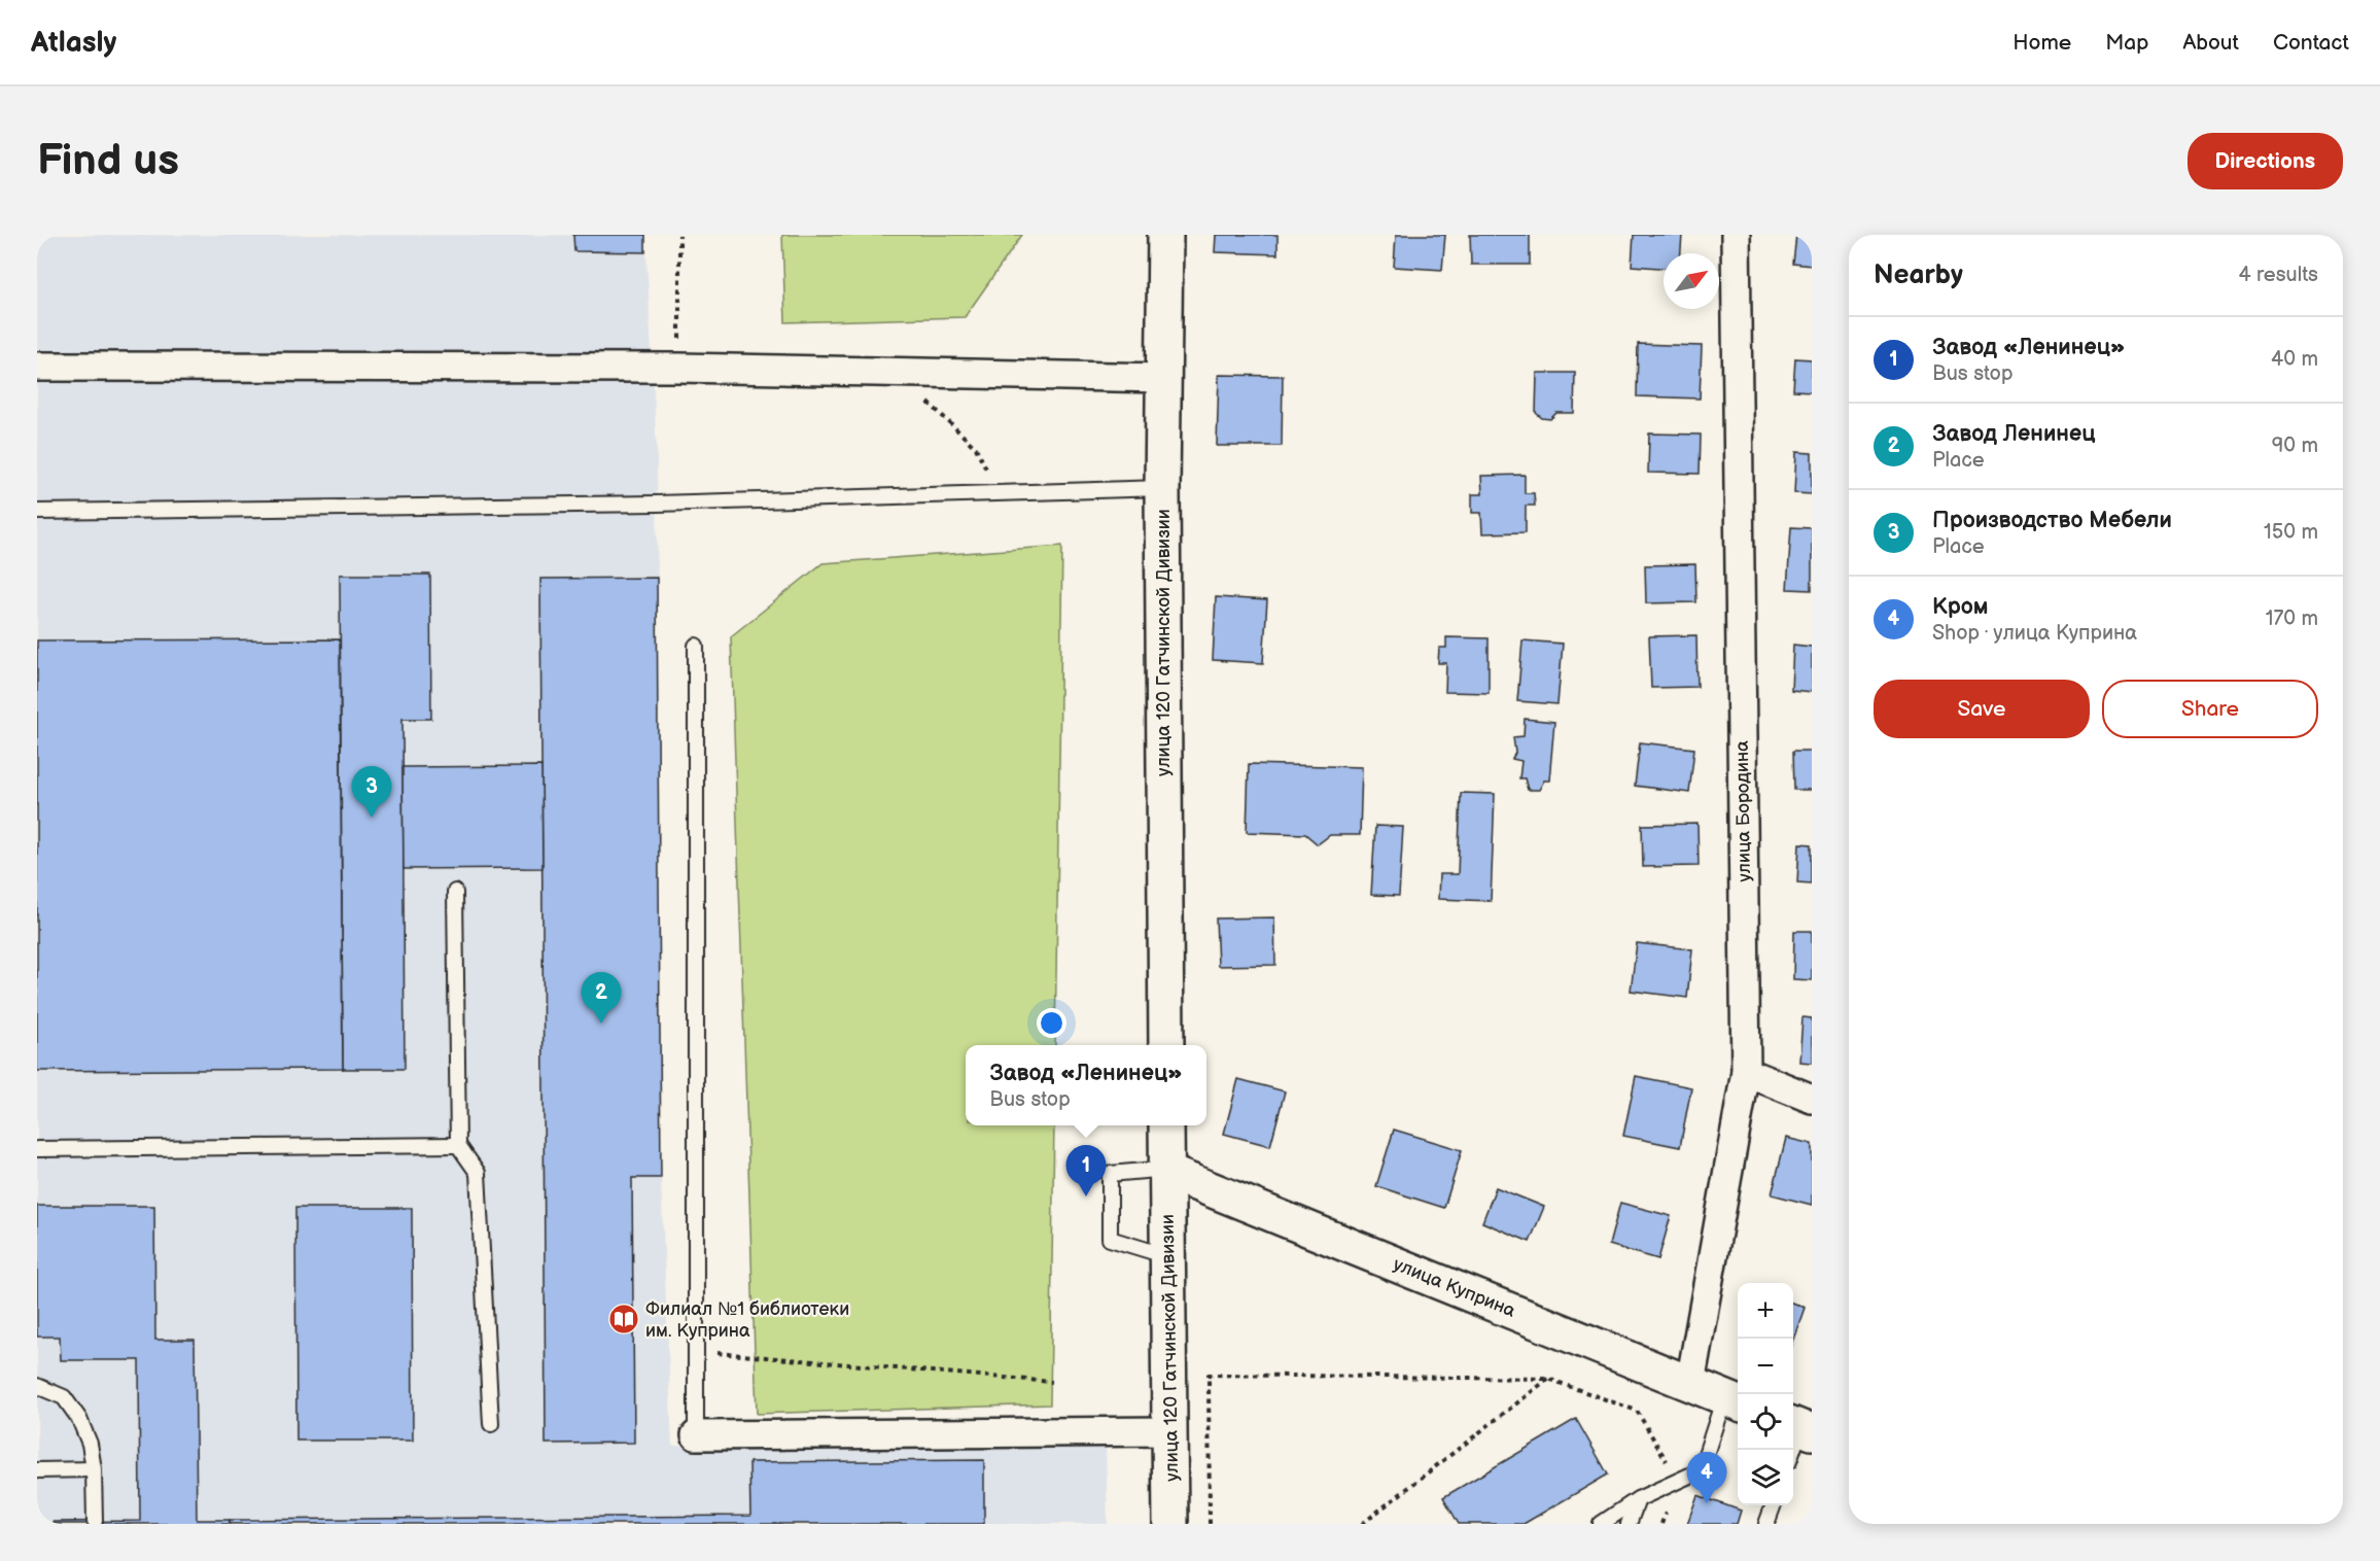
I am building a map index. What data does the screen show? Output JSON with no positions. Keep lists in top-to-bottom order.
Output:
{
  "streets": {
    "main road": ["улица 120 Гатчинской Дивизии", "улица Куприна"],
    "street": ["улица Бородина"]
  },
  "crossings": [
    ["улица 120 Гатчинской Дивизии", "улица Куприна"],
    ["улица Бородина", "улица Куприна"]
  ],
  "places": {
    "library": ["Филиал №1 библиотеки им. Куприна"]
  },
  "north": "top right",
  "page": {
    "header": "Atlasly",
    "nav": [
      "Home",
      "Map",
      "About",
      "Contact"
    ],
    "buttons": [
      "Directions",
      ["Save", "Share"]
    ],
    "title": "Find us",
    "heading": ["Nearby", "4 results"],
    "list": [
      {
        "mark": "1",
        "name": "Завод «Ленинец»",
        "note": "Bus stop",
        "value": "40 m"
      },
      {
        "mark": "2",
        "name": "Завод Ленинец",
        "note": "Place",
        "value": "90 m"
      },
      {
        "mark": "3",
        "name": "Производство Мебели",
        "note": "Place",
        "value": "150 m"
      },
      {
        "mark": "4",
        "name": "Кром",
        "note": "Shop · улица Куприна",
        "value": "170 m"
      }
    ],
    "pins": [
      "3",
      "2",
      "1",
      "4"
    ],
    "popup": ["Завод «Ленинец»", "Bus stop"],
    "map_buttons": ["+", "−"]
  }
}
